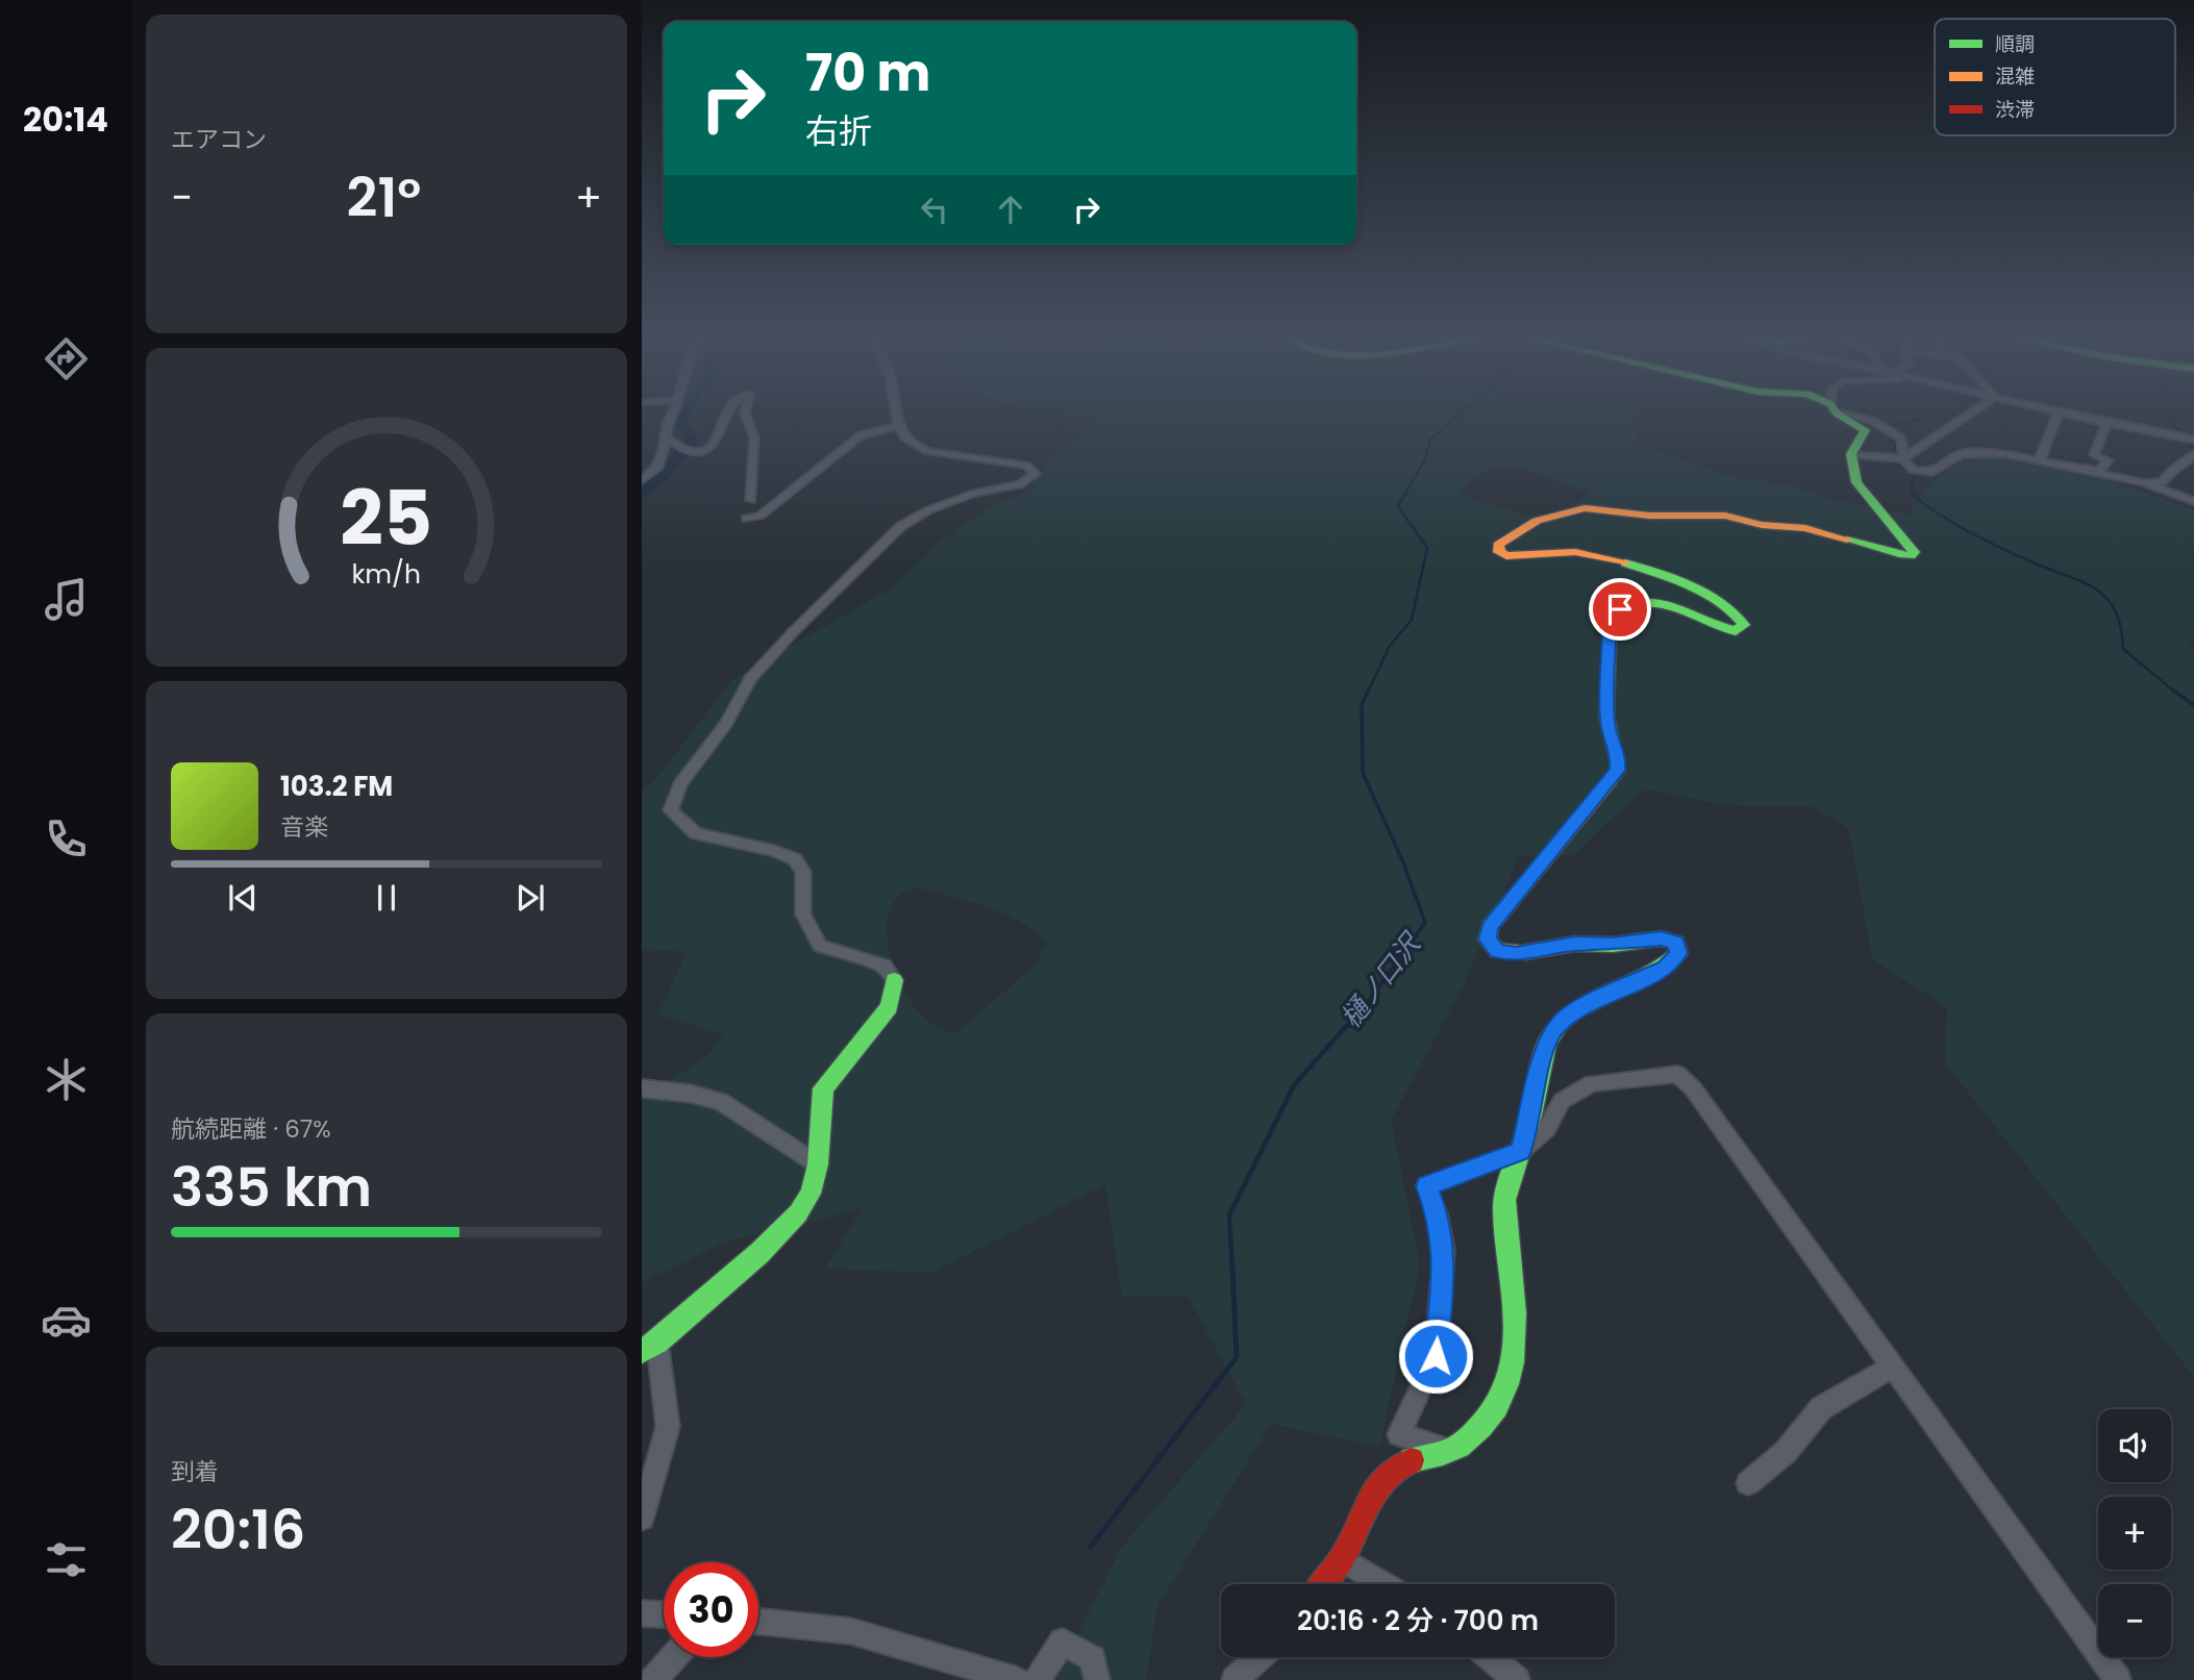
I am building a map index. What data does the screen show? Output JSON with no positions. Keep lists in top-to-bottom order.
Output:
{
  "water": ["樋ノ口沢"],
  "legend": ["順調", "混雑", "渋滞"],
  "page": {
    "tabs": "20:14",
    "tile": [
      "エアコン",
      ["航続距離 · 67%", "335 km"],
      ["到着", "20:16"]
    ],
    "turn": ["70 m", "右折"],
    "heat": ["−", "21°", "+"],
    "song": ["103.2 FM", "音楽"],
    "map_buttons": ["+", "−"],
    "limit": "30",
    "trip": "20:16 · 2 分 · 700 m",
    "gauge": ["25", "km/h"]
  }
}
